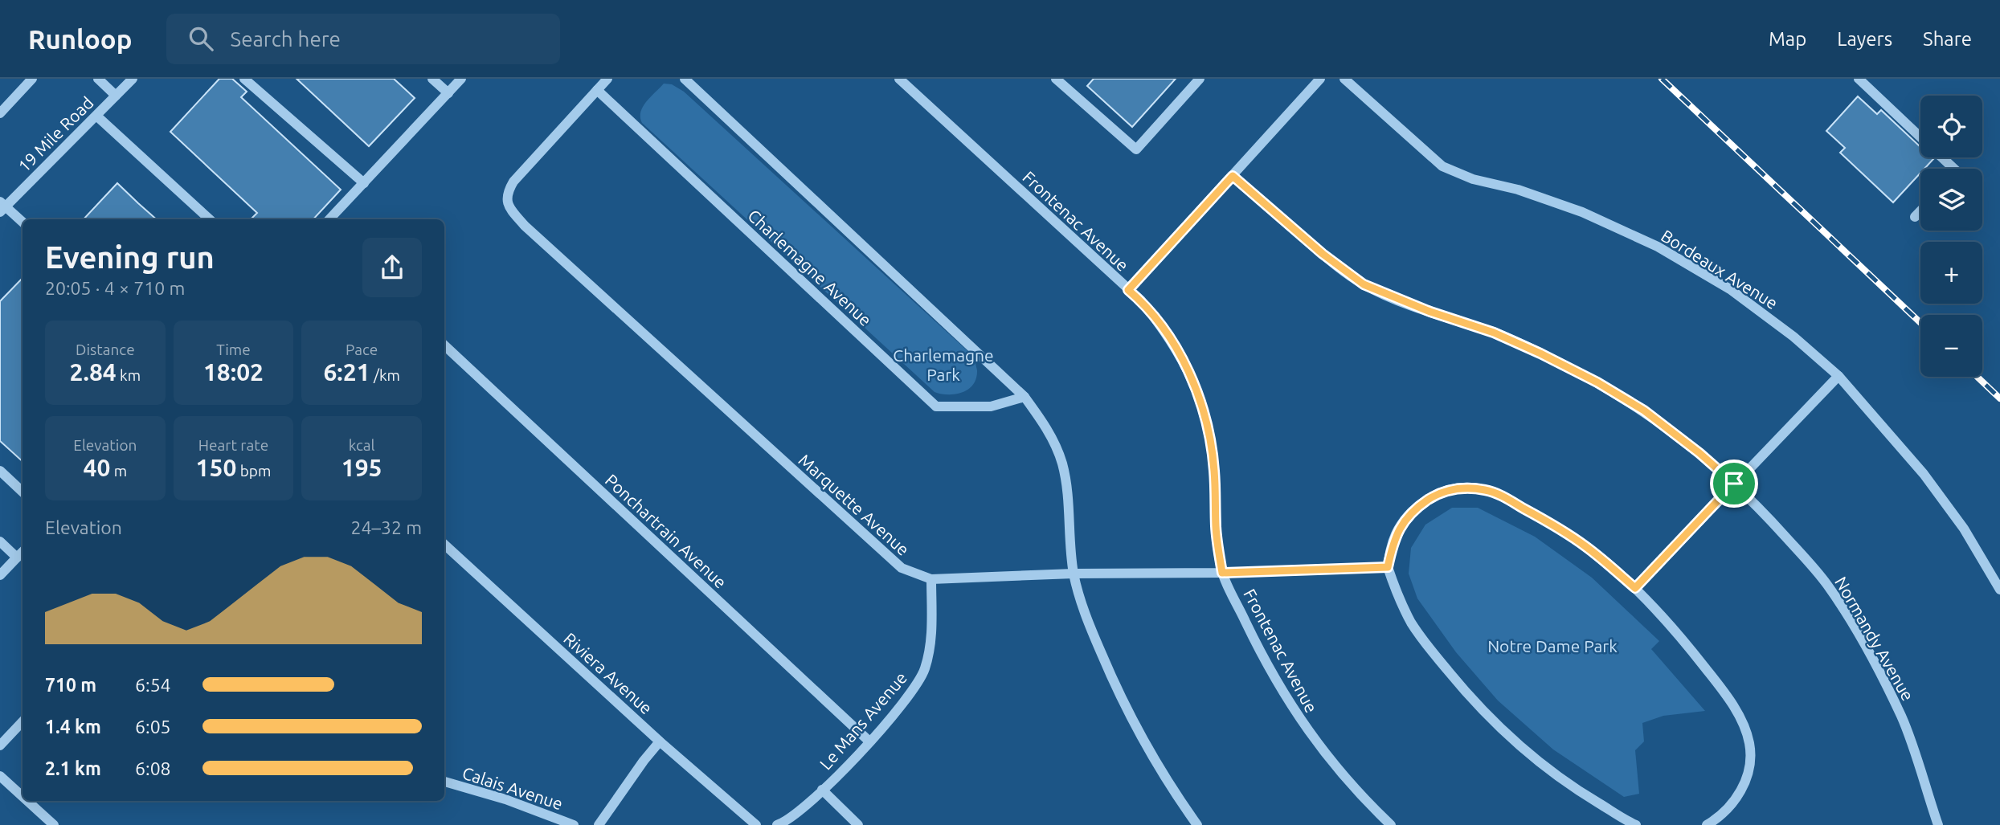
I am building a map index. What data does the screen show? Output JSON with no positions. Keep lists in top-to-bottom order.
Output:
{
  "streets": {
    "street": [
      "19 Mile Road",
      "Frontenac Avenue",
      "Charlemagne Avenue",
      "Bordeaux Avenue",
      "Marquette Avenue",
      "Ponchartrain Avenue",
      "Normandy Avenue",
      "Riviera Avenue",
      "Le Mans Avenue",
      "Calais Avenue"
    ]
  },
  "crossings": [
    ["Frontenac Avenue", "Marquette Avenue"],
    ["Charlemagne Avenue", "Marquette Avenue"],
    ["Marquette Avenue", "Le Mans Avenue"],
    ["Ponchartrain Avenue", "Le Mans Avenue"]
  ],
  "parks": ["Charlemagne Park", "Notre Dame Park"],
  "page": {
    "header": "Runloop",
    "search": "Search here",
    "nav": ["Map", "Layers", "Share"],
    "map_buttons": ["+", "−"],
    "heading": ["Evening run", "20:05 · 4 × 710 m"],
    "stats": [
      ["Distance", "2.84 km"],
      ["Time", "18:02"],
      ["Pace", "6:21 /km"],
      ["Elevation", "40 m"],
      ["Heart rate", "150 bpm"],
      ["kcal", "195"]
    ],
    "chart": ["Elevation", "24–32 m"],
    "list": [
      {
        "name": "710 m",
        "note": "6:54"
      },
      {
        "name": "1.4 km",
        "note": "6:05"
      },
      {
        "name": "2.1 km",
        "note": "6:08"
      }
    ]
  }
}
